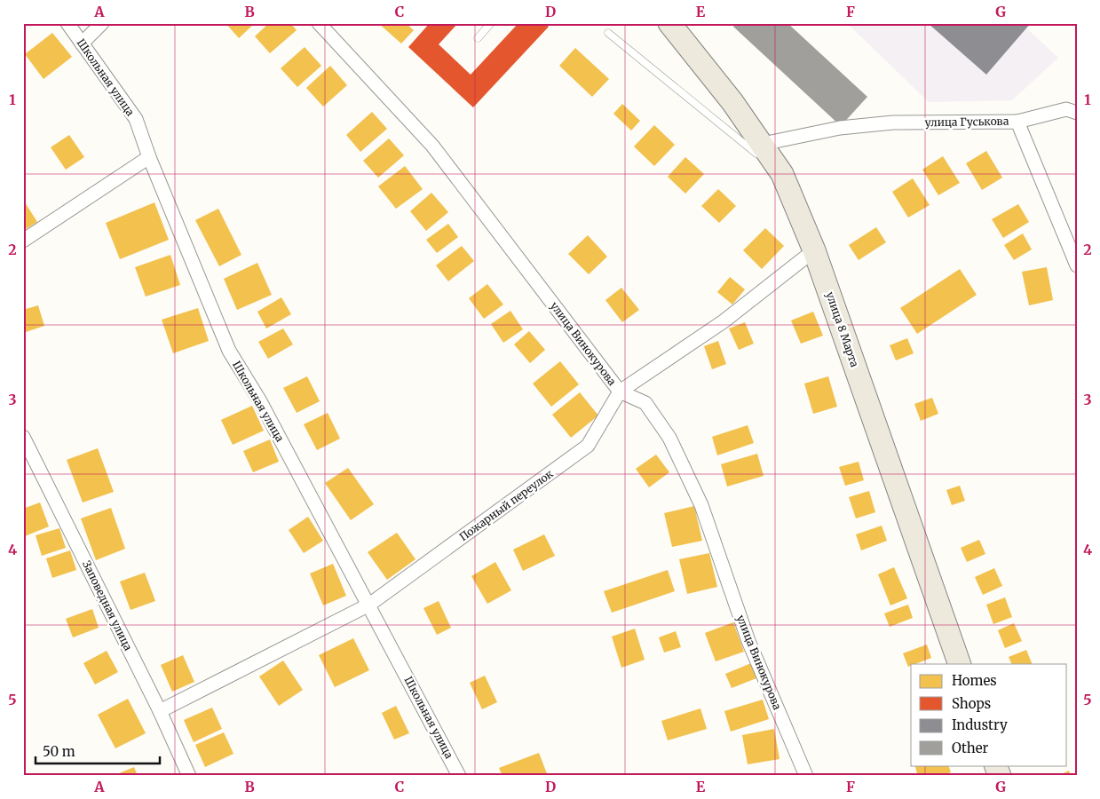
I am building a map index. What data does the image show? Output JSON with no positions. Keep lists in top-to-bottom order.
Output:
{
  "streets": {
    "main road": ["улица 8 Марта"],
    "street": [
      "Школьная улица",
      "улица Гуськова",
      "улица Винокурова",
      "Пожарный переулок",
      "Заповедная улица"
    ]
  },
  "crossings": [
    ["Школьная улица", "Пожарный переулок"],
    ["улица Гуськова", "улица 8 Марта"],
    ["улица 8 Марта", "Пожарный переулок"],
    ["улица Винокурова", "Пожарный переулок"],
    ["Пожарный переулок", "Заповедная улица"]
  ],
  "legend": [
    "Homes",
    "Shops",
    "Industry",
    "Other"
  ],
  "scale_bar": "50 m",
  "grid": {
    "columns": [
      "A",
      "B",
      "C",
      "D",
      "E",
      "F",
      "G"
    ],
    "rows": [
      "1",
      "2",
      "3",
      "4",
      "5"
    ]
  }
}
